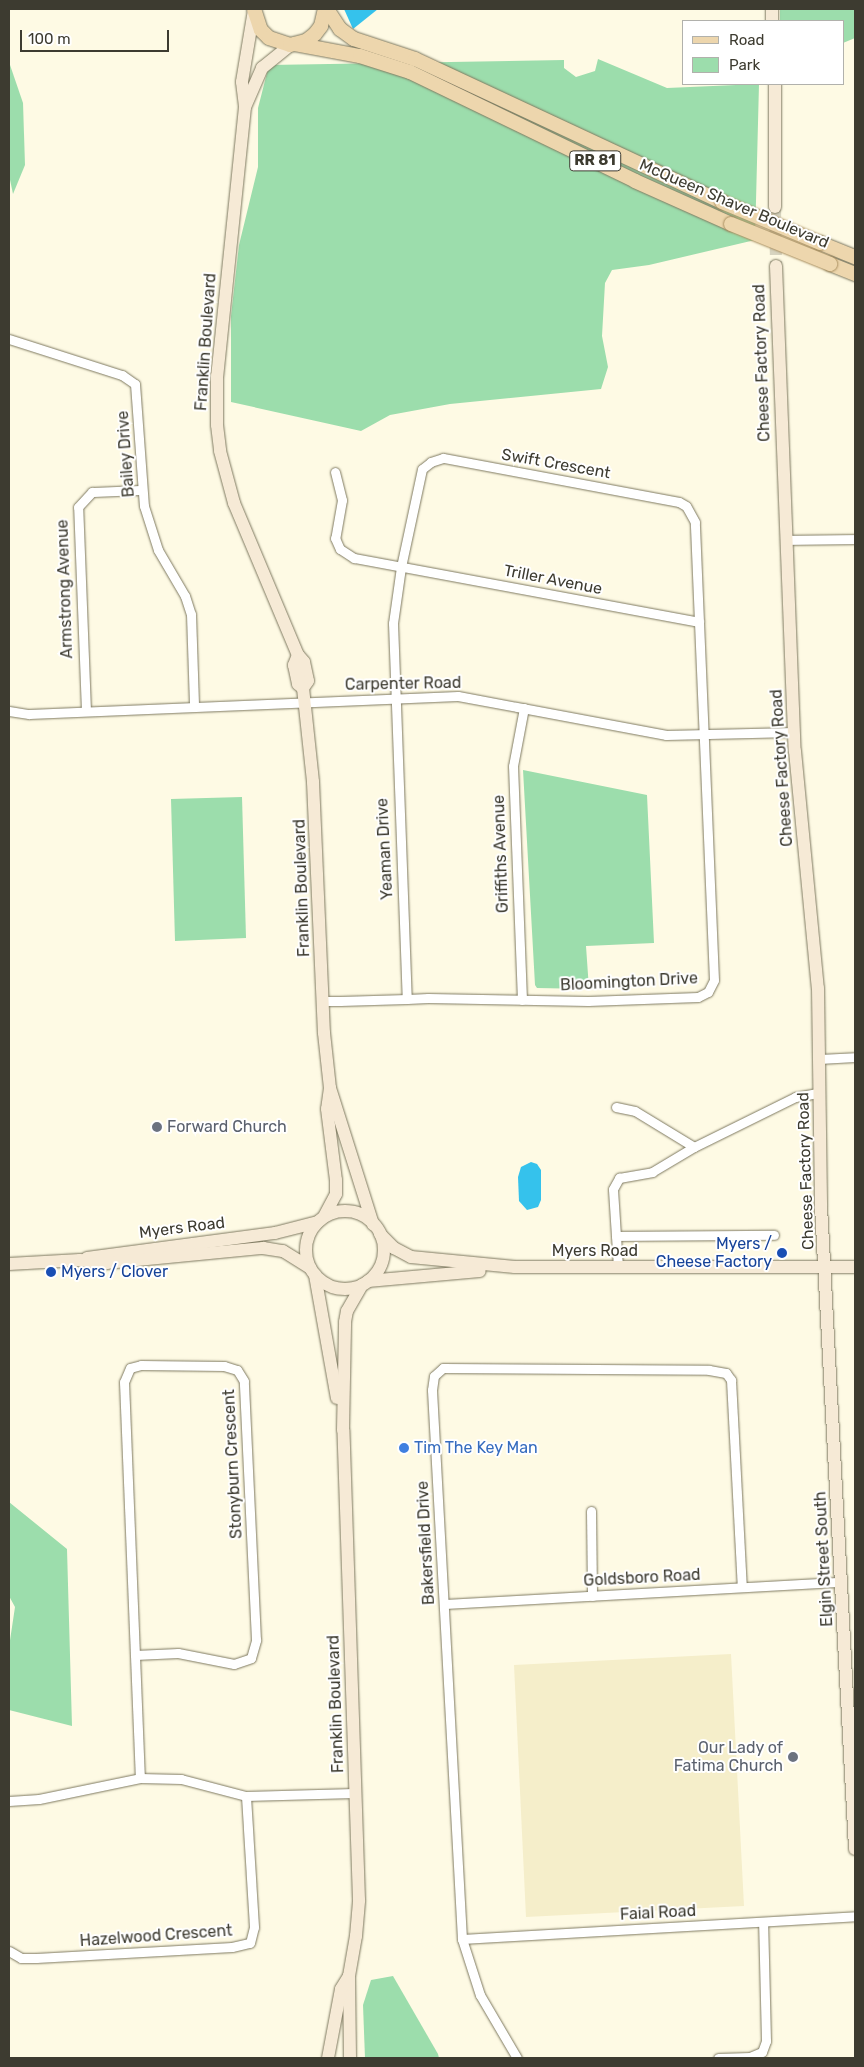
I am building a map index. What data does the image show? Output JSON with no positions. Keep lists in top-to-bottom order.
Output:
{
  "streets": {
    "main road": [
      "RR 81",
      "McQueen Shaver Boulevard",
      "Franklin Boulevard",
      "Cheese Factory Road",
      "Myers Road",
      "Elgin Street South"
    ],
    "street": [
      "Bailey Drive",
      "Swift Crescent",
      "Triller Avenue",
      "Armstrong Avenue",
      "Carpenter Road",
      "Yeaman Drive",
      "Griffiths Avenue",
      "Bloomington Drive",
      "Stonyburn Crescent",
      "Bakersfield Drive",
      "Goldsboro Road",
      "Faial Road",
      "Hazelwood Crescent"
    ]
  },
  "crossings": [
    ["McQueen Shaver Boulevard", "Franklin Boulevard"],
    ["Franklin Boulevard", "Carpenter Road"],
    ["Franklin Boulevard", "Bloomington Drive"],
    ["Franklin Boulevard", "Myers Road"],
    ["Cheese Factory Road", "Carpenter Road"],
    ["Cheese Factory Road", "Myers Road"],
    ["Cheese Factory Road", "Elgin Street South"],
    ["Bailey Drive", "Armstrong Avenue"],
    ["Bailey Drive", "Carpenter Road"],
    ["Swift Crescent", "Triller Avenue"],
    ["Swift Crescent", "Carpenter Road"],
    ["Swift Crescent", "Yeaman Drive"],
    ["Swift Crescent", "Bloomington Drive"],
    ["Armstrong Avenue", "Carpenter Road"],
    ["Carpenter Road", "Yeaman Drive"],
    ["Carpenter Road", "Griffiths Avenue"],
    ["Carpenter Road", "Bloomington Drive"],
    ["Yeaman Drive", "Bloomington Drive"],
    ["Griffiths Avenue", "Bloomington Drive"],
    ["Myers Road", "Elgin Street South"],
    ["Bakersfield Drive", "Goldsboro Road"],
    ["Bakersfield Drive", "Faial Road"],
    ["Elgin Street South", "Goldsboro Road"]
  ],
  "places": [
    "Forward Church",
    "Myers / Cheese Factory",
    "Myers / Clover",
    "Tim The Key Man",
    "Our Lady of Fatima Church"
  ],
  "legend": ["Road", "Park"],
  "scale_bar": "100 m"
}
